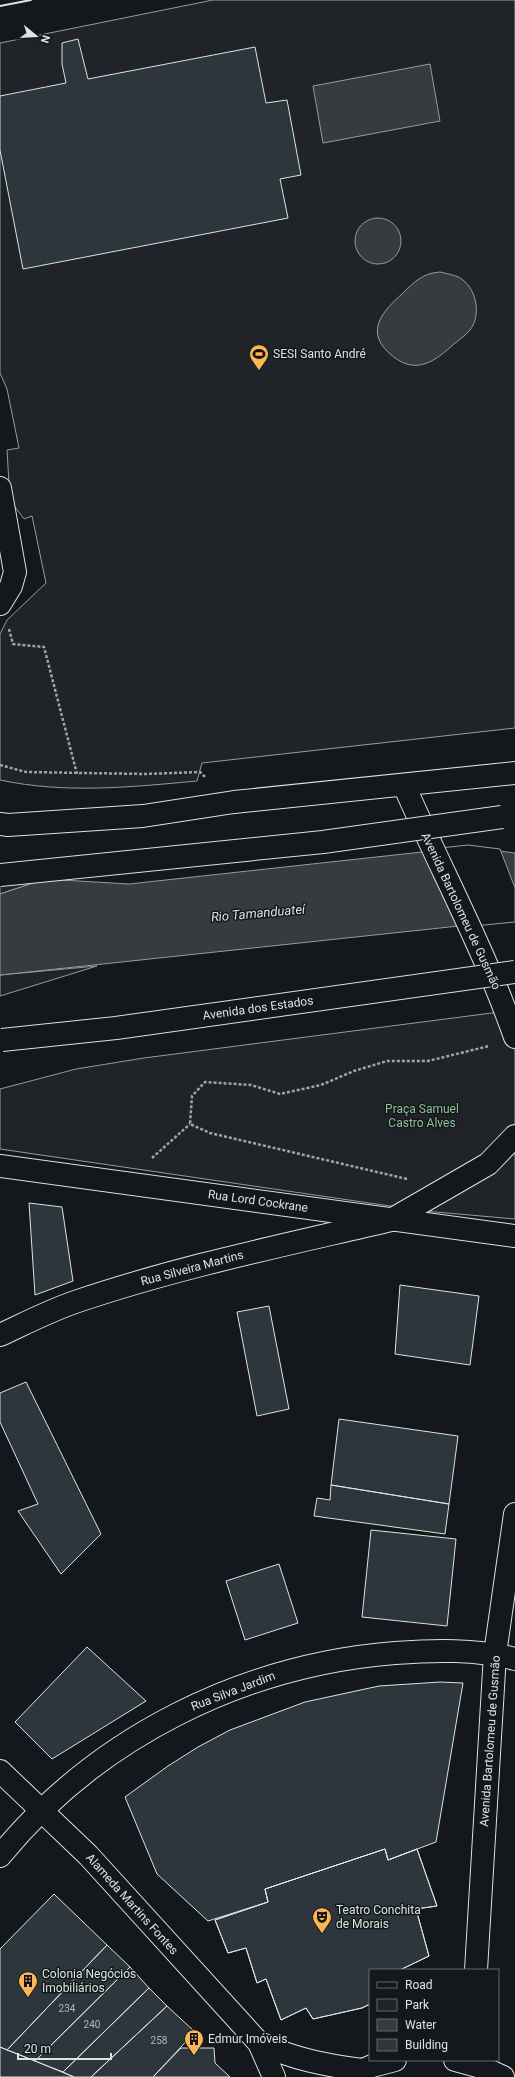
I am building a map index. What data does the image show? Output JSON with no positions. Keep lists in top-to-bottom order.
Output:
{
  "streets": {
    "main road": [
      "Avenida Bartolomeu de Gusmão",
      "Avenida dos Estados",
      "Rua Lord Cockrane",
      "Rua Silveira Martins",
      "Rua Silva Jardim",
      "Alameda Martins Fontes"
    ]
  },
  "crossings": [
    ["Avenida Bartolomeu de Gusmão", "Rua Silva Jardim"],
    ["Rua Lord Cockrane", "Rua Silveira Martins"],
    ["Rua Silva Jardim", "Alameda Martins Fontes"]
  ],
  "water": ["Rio Tamanduateí"],
  "parks": ["Praça Samuel Castro Alves"],
  "places": {
    "sports": ["SESI Santo André"],
    "theatre": ["Teatro Conchita de Morais"],
    "building": ["Colonia Negócios Imobiliários", "Edmur Imóveis"]
  },
  "house_numbers": ["234", "240", "258"],
  "legend": [
    "Road",
    "Park",
    "Water",
    "Building"
  ],
  "scale_bar": "20 m",
  "north": "right"
}
